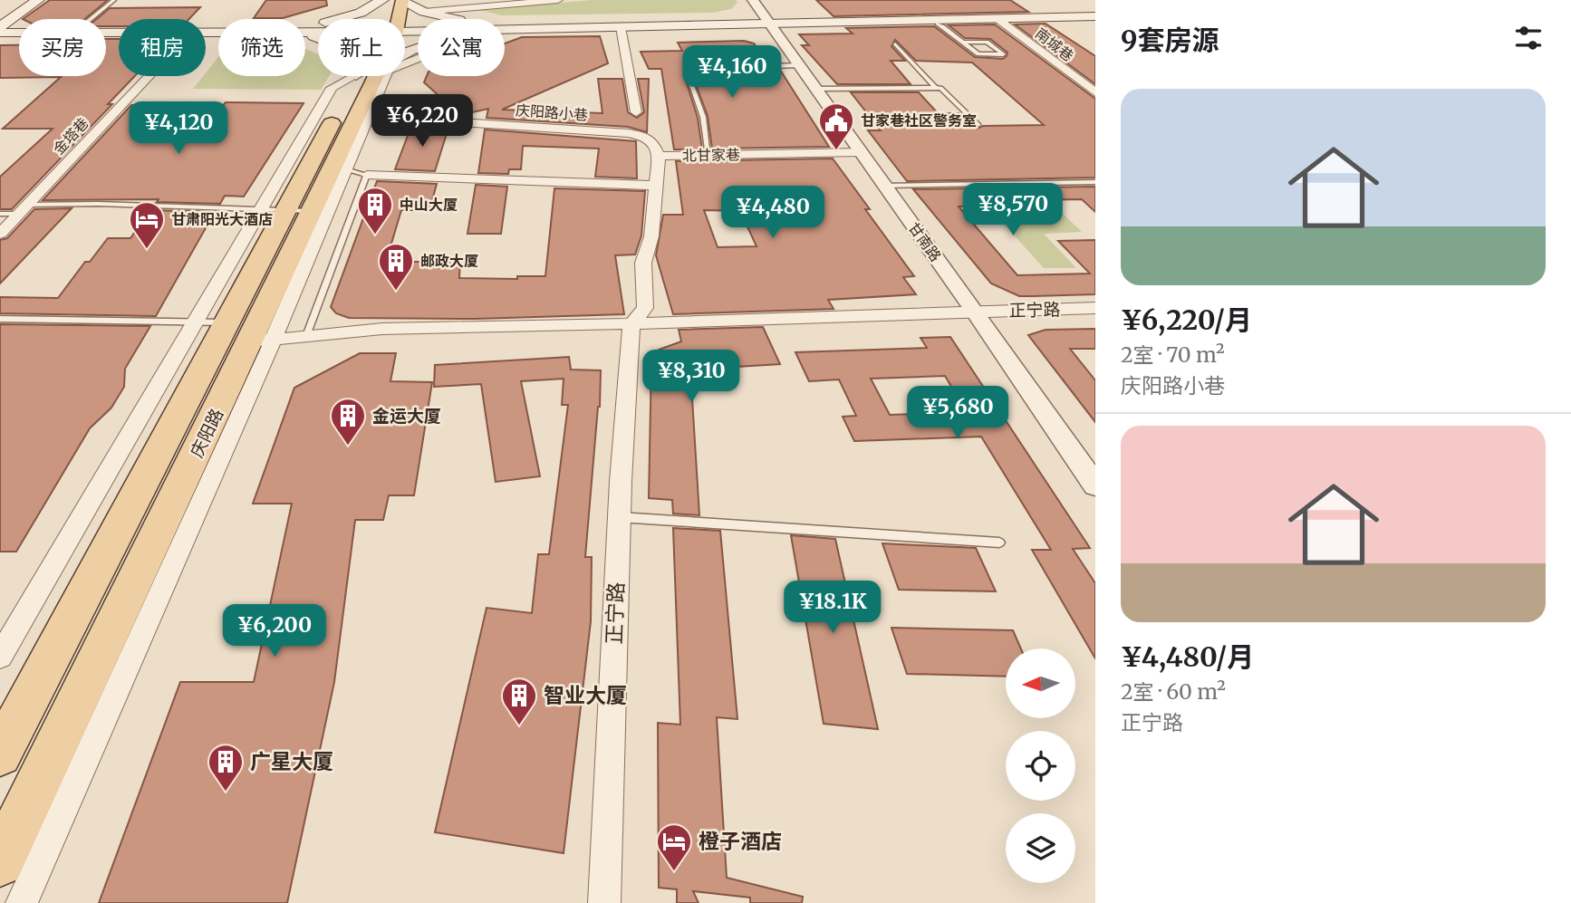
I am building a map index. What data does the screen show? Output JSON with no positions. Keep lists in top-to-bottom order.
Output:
{
  "streets": {
    "main road": ["庆阳路"],
    "street": [
      "南城巷",
      "庆阳路小巷",
      "金塔巷",
      "北甘家巷",
      "甘南路",
      "正宁路"
    ]
  },
  "crossings": [
    ["庆阳路小巷", "北甘家巷"],
    ["庆阳路小巷", "庆阳路"],
    ["北甘家巷", "甘南路"],
    ["北甘家巷", "正宁路"],
    ["甘南路", "正宁路"],
    ["正宁路", "庆阳路"]
  ],
  "places": {
    "public building": ["甘家巷社区警务室"],
    "building": [
      "中山大厦",
      "邮政大厦",
      "金运大厦",
      "智业大厦",
      "广星大厦"
    ],
    "hotel": ["甘肃阳光大酒店", "橙子酒店"]
  },
  "north": "left",
  "page": {
    "heading": "9套房源",
    "chip": [
      "买房",
      "租房",
      "筛选",
      "新上",
      "公寓"
    ],
    "price": [
      "¥4,160",
      "¥6,220",
      "¥4,120",
      "¥8,570",
      "¥4,480",
      "¥8,310",
      "¥5,680",
      "¥18.1K",
      "¥6,200"
    ],
    "list": [
      {
        "name": "¥6,220/月",
        "note": "2室 · 70 m² · 庆阳路小巷"
      },
      {
        "name": "¥4,480/月",
        "note": "2室 · 60 m² · 正宁路"
      }
    ]
  }
}
